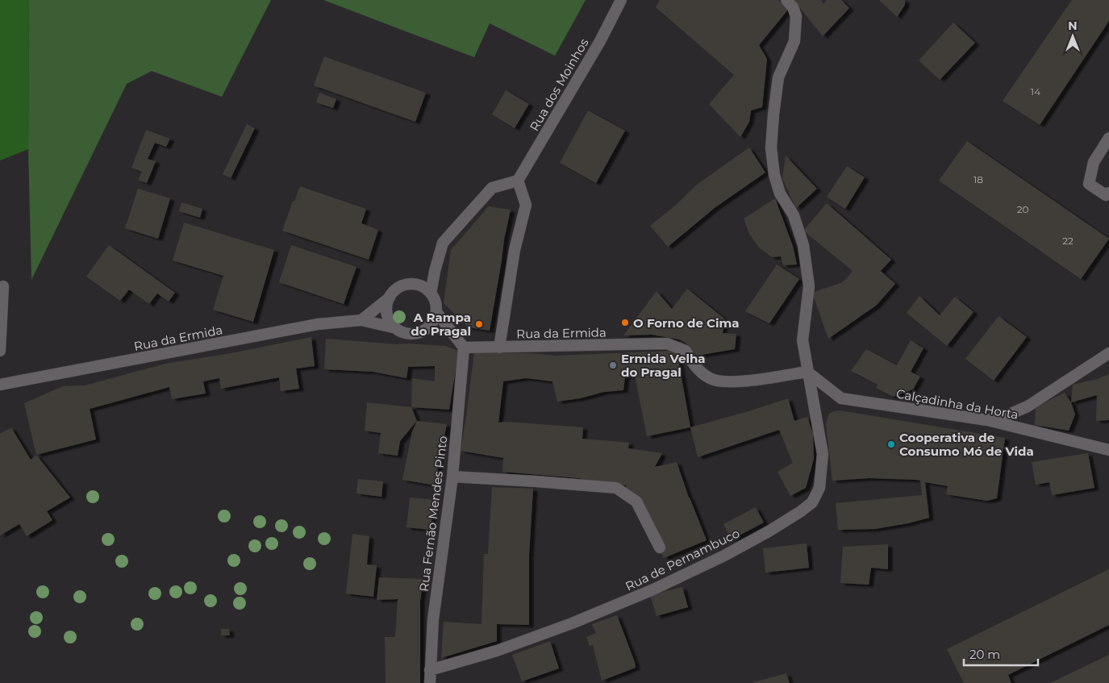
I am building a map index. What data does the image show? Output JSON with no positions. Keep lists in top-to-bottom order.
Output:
{
  "streets": {
    "street": [
      "Rua dos Moinhos",
      "Rua da Ermida",
      "Calçadinha da Horta",
      "Rua Fernão Mendes Pinto",
      "Rua de Pernambuco"
    ]
  },
  "crossings": [
    ["Rua da Ermida", "Calçadinha da Horta"],
    ["Rua da Ermida", "Rua Fernão Mendes Pinto"],
    ["Rua da Ermida", "Rua de Pernambuco"],
    ["Calçadinha da Horta", "Rua de Pernambuco"],
    ["Rua Fernão Mendes Pinto", "Rua de Pernambuco"]
  ],
  "places": [
    "O Forno de Cima",
    "A Rampa do Pragal",
    "Ermida Velha do Pragal",
    "Cooperativa de Consumo Mó de Vida"
  ],
  "house_numbers": [
    "14",
    "18",
    "20",
    "22"
  ],
  "scale_bar": "20 m",
  "north": "top"
}
